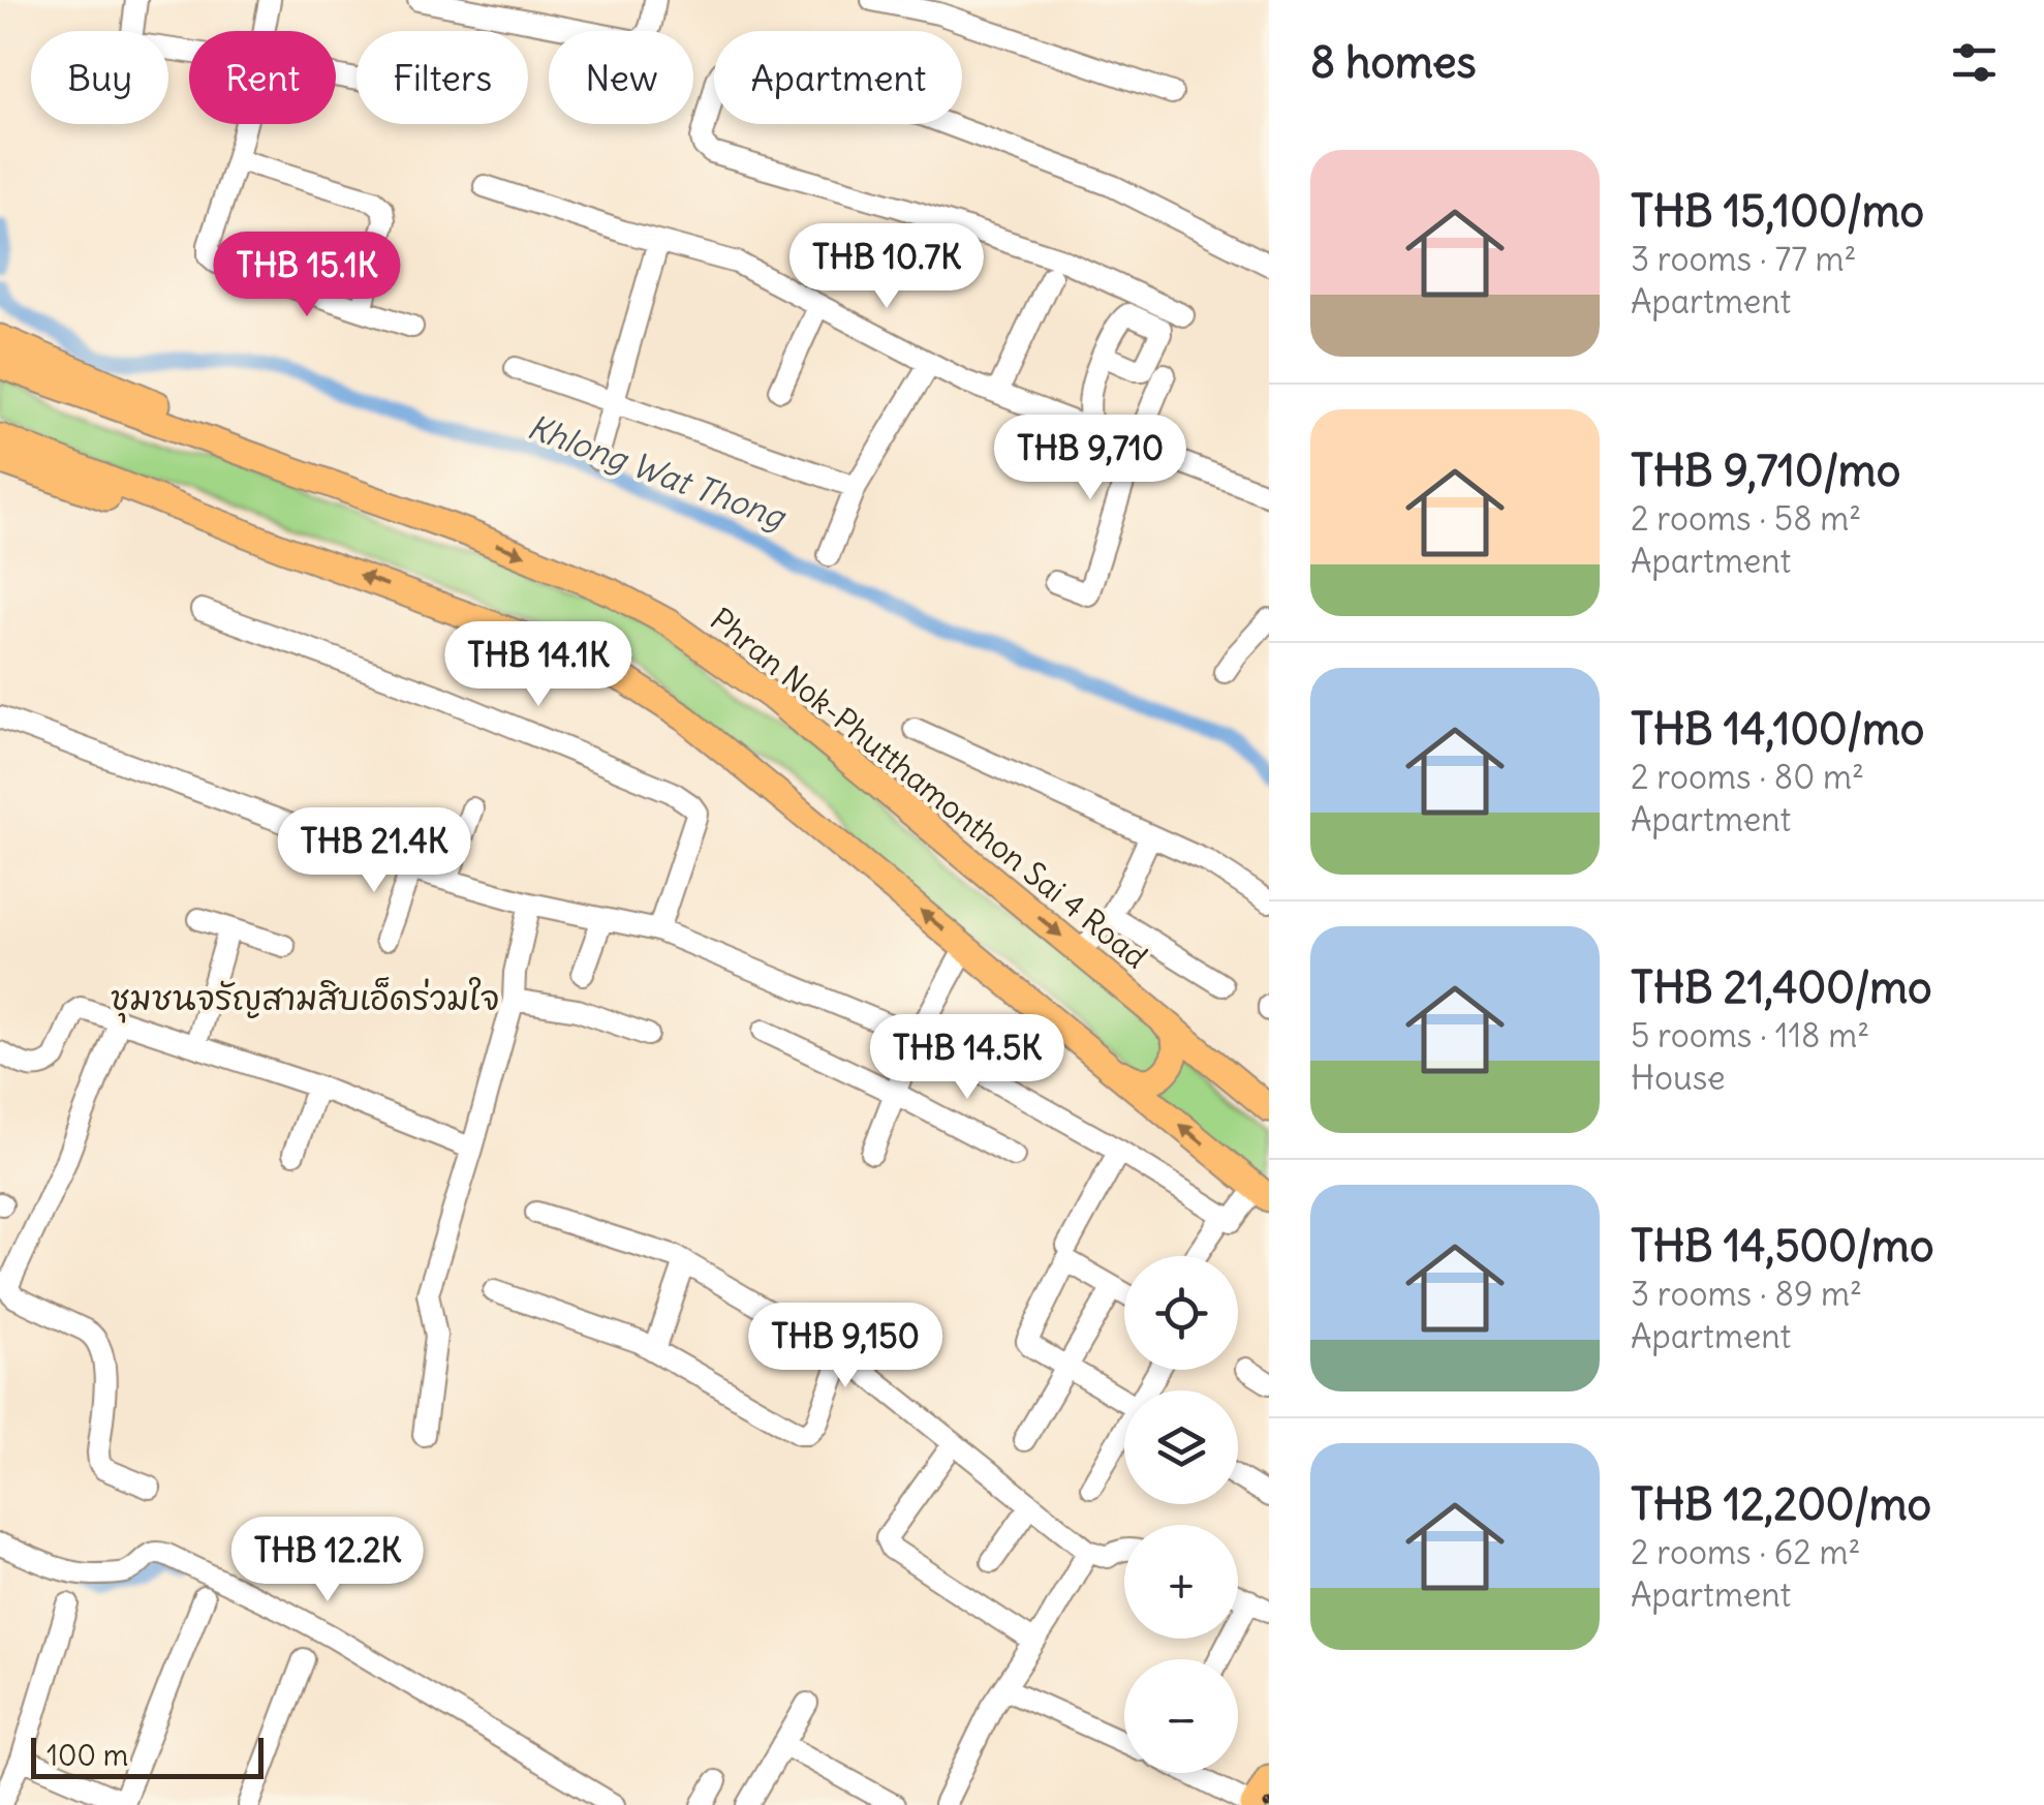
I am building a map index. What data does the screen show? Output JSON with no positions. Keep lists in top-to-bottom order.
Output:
{
  "streets": {
    "main road": ["Phran Nok-Phutthamonthon Sai 4 Road"]
  },
  "districts": ["ชุมชนจรัญสามสิบเอ็ดร่วมใจ"],
  "water": ["Khlong Wat Thong"],
  "scale_bar": "100 m",
  "page": {
    "heading": "8 homes",
    "chip": [
      "Buy",
      "Rent",
      "Filters",
      "New",
      "Apartment"
    ],
    "list": [
      {
        "name": "THB 15,100/mo",
        "note": "3 rooms · 77 m² · Apartment"
      },
      {
        "name": "THB 9,710/mo",
        "note": "2 rooms · 58 m² · Apartment"
      },
      {
        "name": "THB 14,100/mo",
        "note": "2 rooms · 80 m² · Apartment"
      },
      {
        "name": "THB 21,400/mo",
        "note": "5 rooms · 118 m² · House"
      },
      {
        "name": "THB 14,500/mo",
        "note": "3 rooms · 89 m² · Apartment"
      },
      {
        "name": "THB 12,200/mo",
        "note": "2 rooms · 62 m² · Apartment"
      }
    ],
    "price": [
      "THB 10.7K",
      "THB 15.1K",
      "THB 9,710",
      "THB 14.1K",
      "THB 21.4K",
      "THB 14.5K",
      "THB 9,150",
      "THB 12.2K"
    ],
    "map_buttons": ["+", "−"],
    "scale": "100 m"
  }
}
